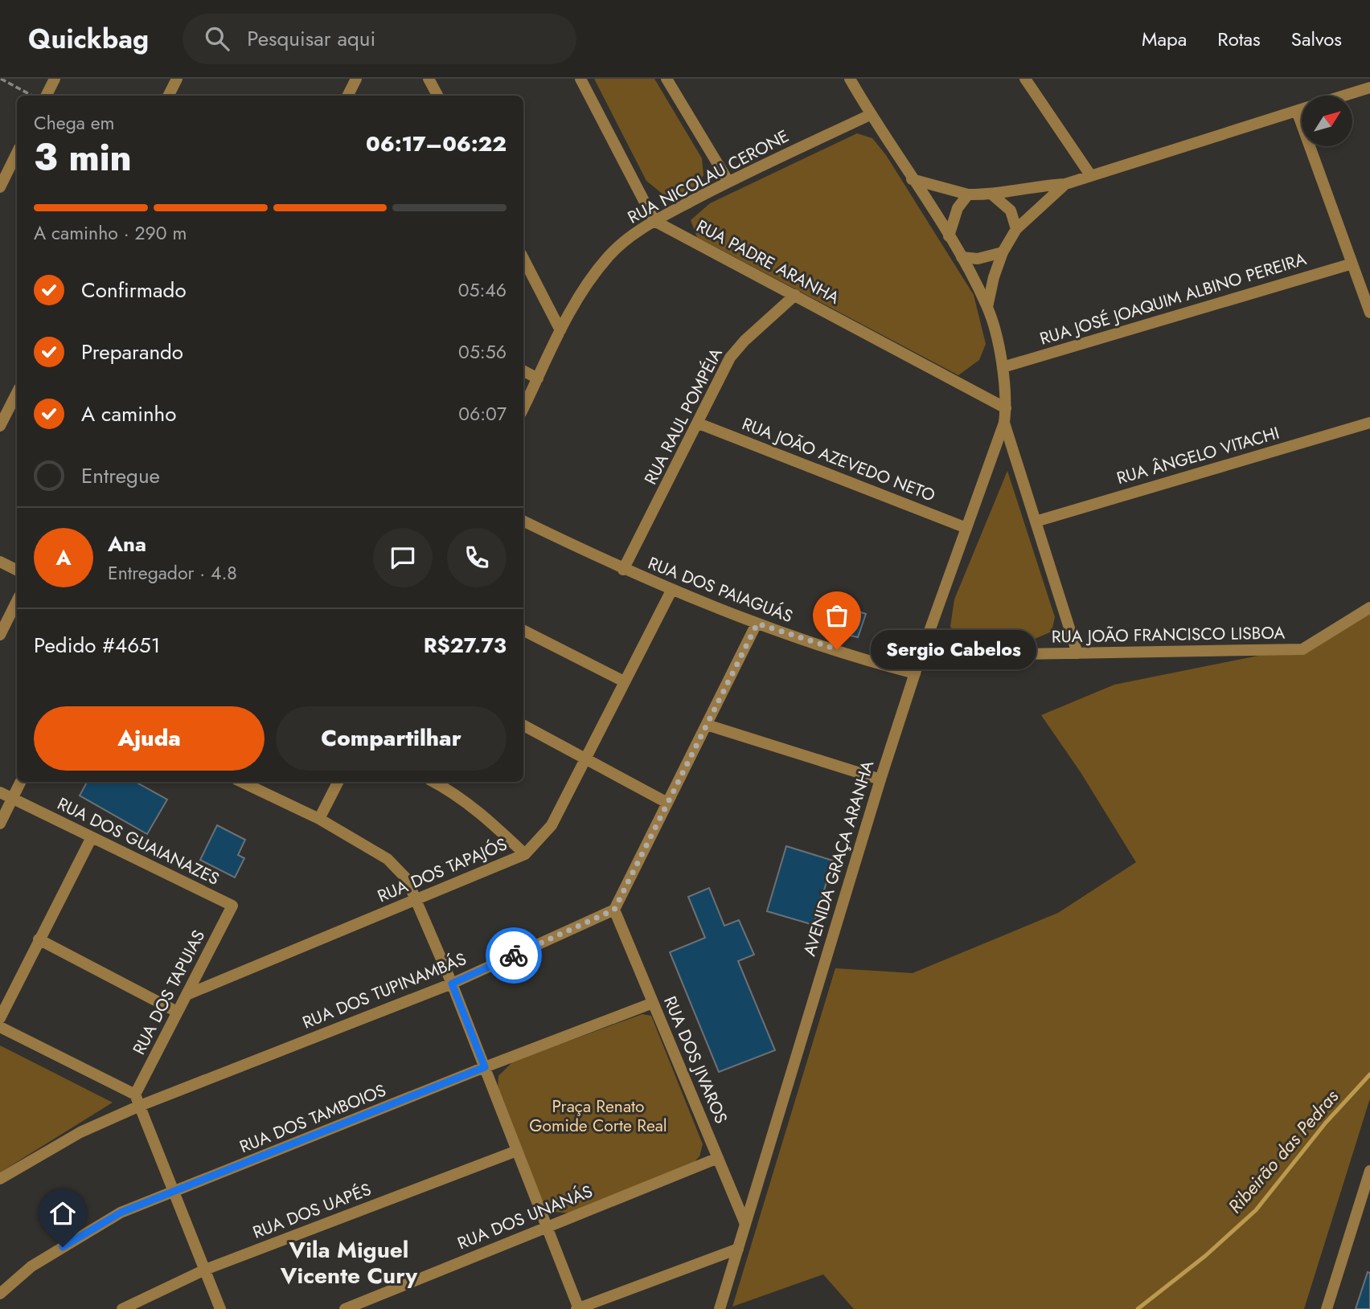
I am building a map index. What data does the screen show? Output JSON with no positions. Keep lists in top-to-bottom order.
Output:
{
  "streets": {
    "street": [
      "RUA NICOLAU CERONE",
      "RUA PADRE ARANHA",
      "RUA JOSÉ JOAQUIM ALBINO PEREIRA",
      "RUA RAUL POMPÉIA",
      "RUA ÂNGELO VITACHI",
      "RUA JOÃO AZEVEDO NETO",
      "RUA DOS PAIAGUÁS",
      "RUA JOÃO FRANCISCO LISBOA",
      "RUA DOS GUAIANAZES",
      "AVENIDA GRAÇA ARANHA",
      "RUA DOS TAPAJÓS",
      "RUA DOS TUPINAMBÁS",
      "RUA DOS TAPUIAS",
      "RUA DOS JIVAROS",
      "RUA DOS TAMBOIOS",
      "RUA DOS UAPÉS",
      "RUA DOS UNANÁS"
    ]
  },
  "crossings": [
    ["RUA NICOLAU CERONE", "RUA PADRE ARANHA"],
    ["RUA PADRE ARANHA", "RUA RAUL POMPÉIA"],
    ["RUA RAUL POMPÉIA", "RUA JOÃO AZEVEDO NETO"],
    ["RUA RAUL POMPÉIA", "RUA DOS PAIAGUÁS"],
    ["RUA JOÃO AZEVEDO NETO", "AVENIDA GRAÇA ARANHA"],
    ["RUA DOS PAIAGUÁS", "AVENIDA GRAÇA ARANHA"],
    ["RUA DOS PAIAGUÁS", "RUA DOS TAPAJÓS"],
    ["RUA JOÃO FRANCISCO LISBOA", "AVENIDA GRAÇA ARANHA"],
    ["RUA DOS GUAIANAZES", "RUA DOS TAPUIAS"],
    ["AVENIDA GRAÇA ARANHA", "RUA DOS JIVAROS"],
    ["RUA DOS TAPAJÓS", "RUA DOS TAPUIAS"],
    ["RUA DOS TUPINAMBÁS", "RUA DOS TAPUIAS"],
    ["RUA DOS TUPINAMBÁS", "RUA DOS JIVAROS"],
    ["RUA DOS JIVAROS", "RUA DOS TAMBOIOS"],
    ["RUA DOS JIVAROS", "RUA DOS UNANÁS"]
  ],
  "districts": ["Vila Miguel Vicente Cury"],
  "water": ["Ribeirão das Pedras"],
  "parks": ["Praça Renato Gomide Corte Real"],
  "places": ["Sergio Cabelos"],
  "north": "top right",
  "page": {
    "header": "Quickbag",
    "search": "Pesquisar aqui",
    "nav": ["Mapa", "Rotas", "Salvos"],
    "heading": ["3 min", "Chega em", "06:17–06:22"],
    "panel": [
      "Ana",
      "Entregador · 4.8",
      "Pedido #4651",
      "R$27.73"
    ],
    "bar": "A caminho · 290 m",
    "list": [
      ["Confirmado", "05:46"],
      ["Preparando", "05:56"],
      ["A caminho", "06:07"],
      "Entregue"
    ],
    "round": "A",
    "bubble": "Sergio Cabelos",
    "buttons": ["Ajuda", "Compartilhar"]
  }
}
